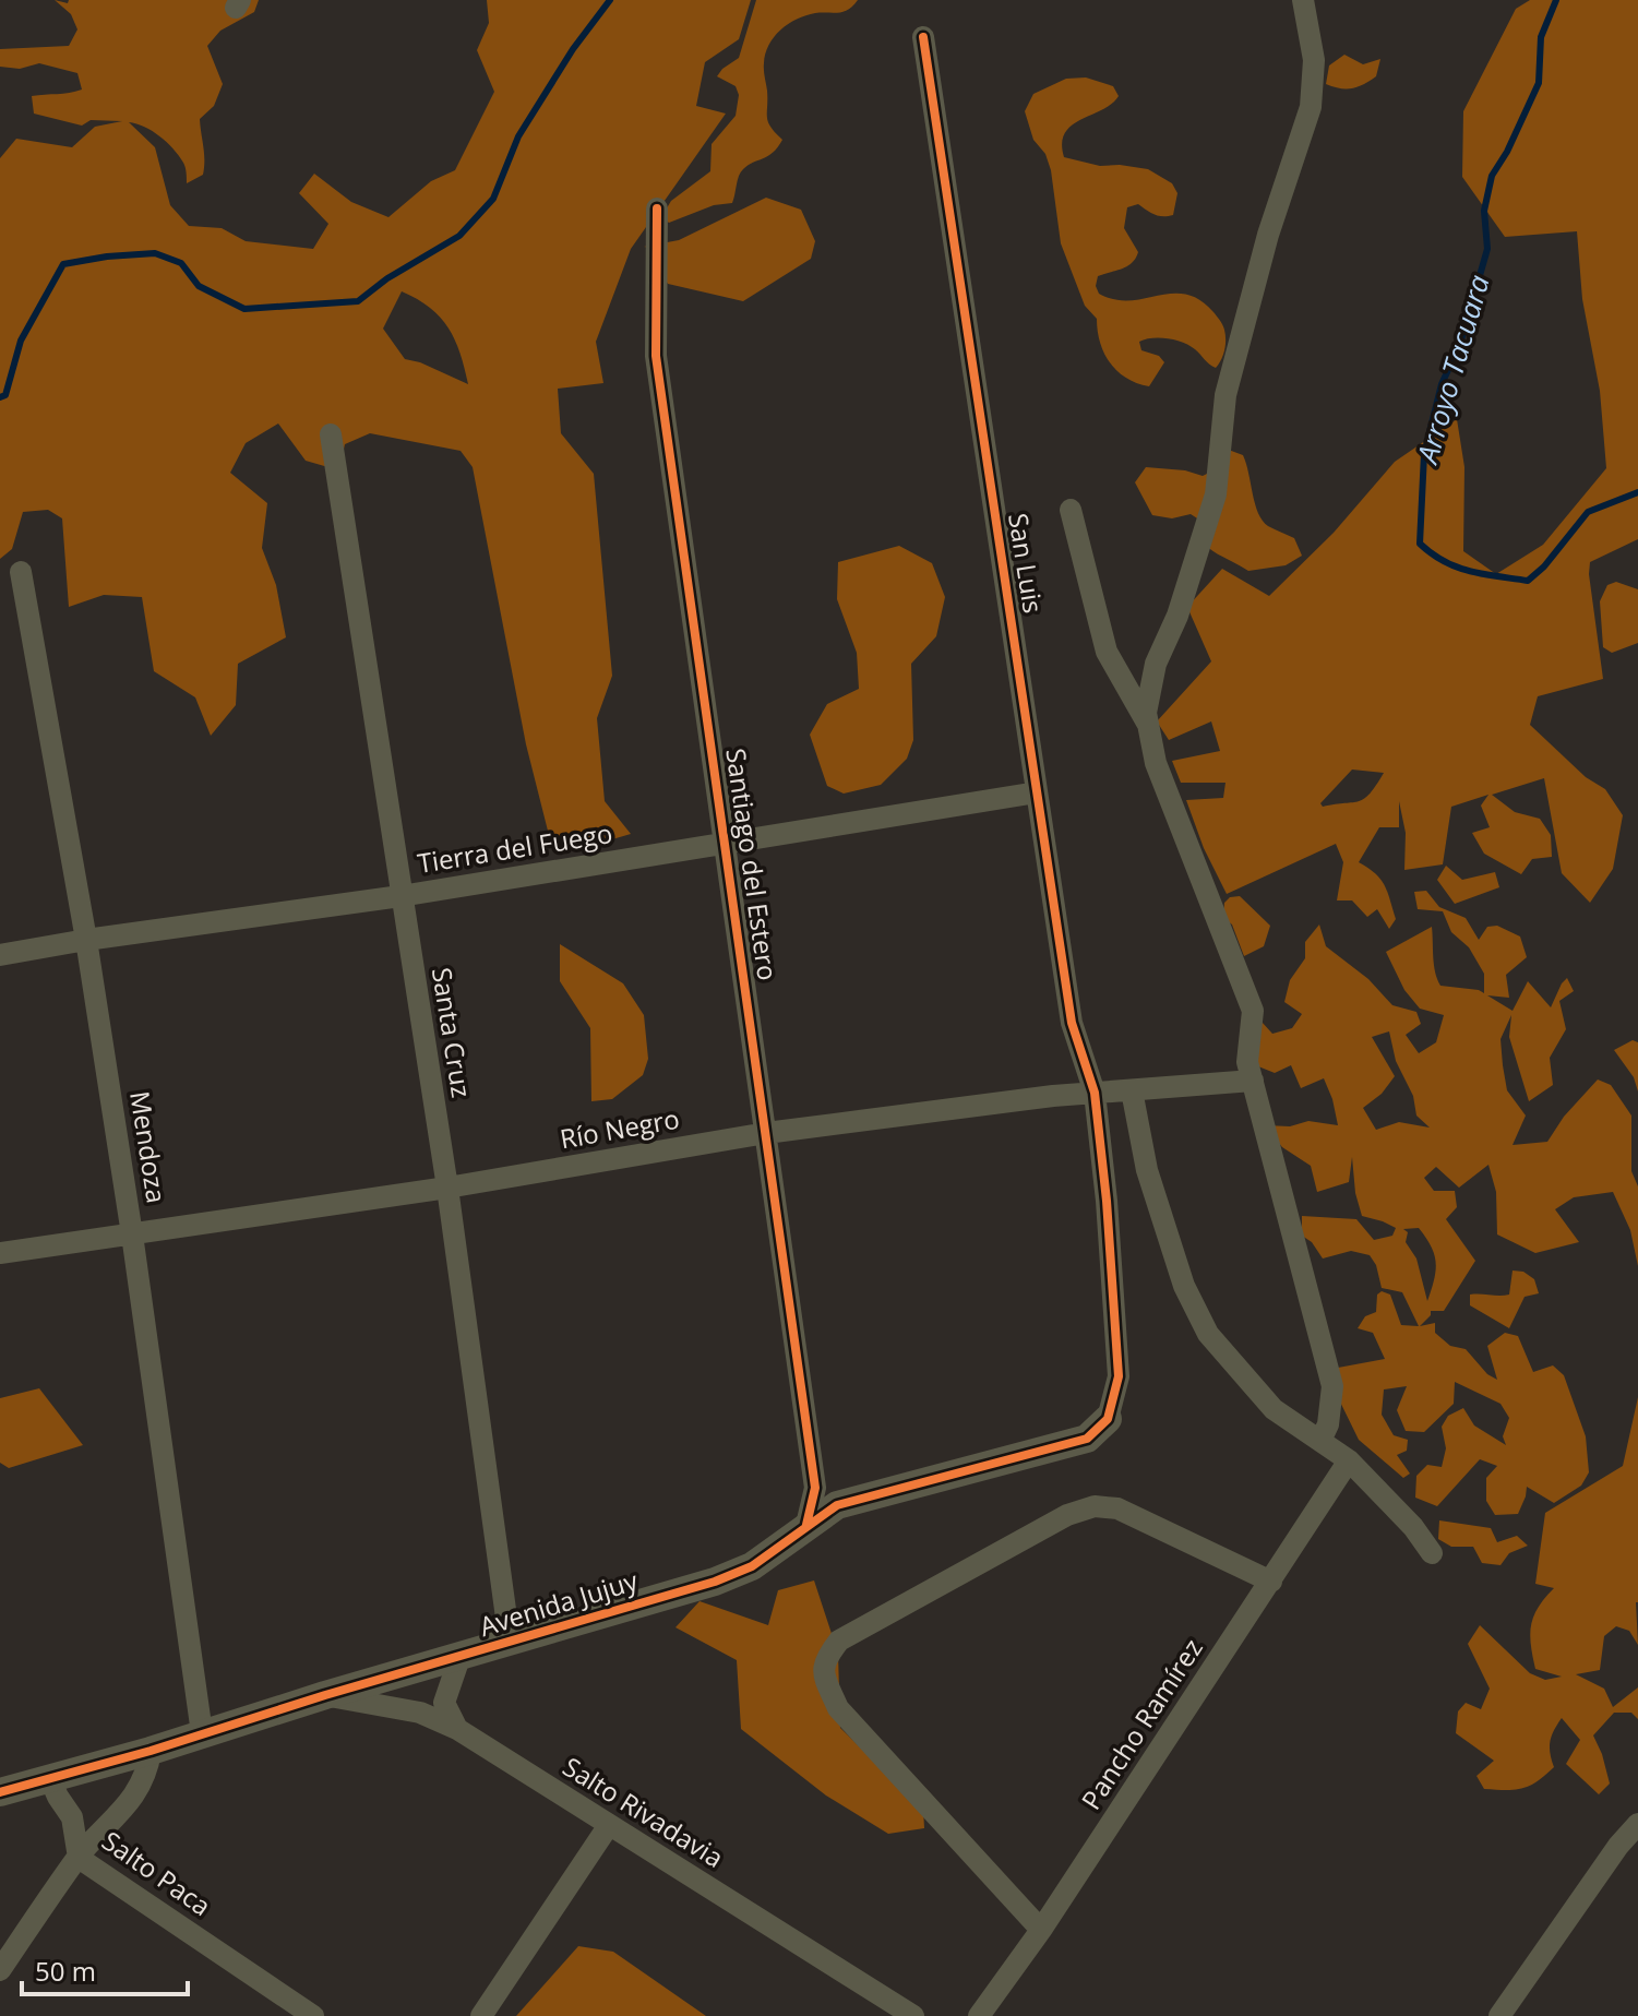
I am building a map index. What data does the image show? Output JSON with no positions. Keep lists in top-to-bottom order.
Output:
{
  "streets": {
    "street": [
      "San Luis",
      "Tierra del Fuego",
      "Santiago del Estero",
      "Santa Cruz",
      "Río Negro",
      "Mendoza",
      "Avenida Jujuy",
      "Pancho Ramírez",
      "Salto Rivadavia",
      "Salto Paca"
    ]
  },
  "crossings": [
    ["San Luis", "Tierra del Fuego"],
    ["San Luis", "Río Negro"],
    ["San Luis", "Avenida Jujuy"],
    ["Tierra del Fuego", "Santiago del Estero"],
    ["Tierra del Fuego", "Santa Cruz"],
    ["Tierra del Fuego", "Mendoza"],
    ["Santiago del Estero", "Río Negro"],
    ["Santiago del Estero", "Avenida Jujuy"],
    ["Santa Cruz", "Río Negro"],
    ["Santa Cruz", "Avenida Jujuy"],
    ["Río Negro", "Mendoza"],
    ["Mendoza", "Avenida Jujuy"],
    ["Avenida Jujuy", "Salto Rivadavia"],
    ["Avenida Jujuy", "Salto Paca"]
  ],
  "water": ["Arroyo Tacuara"],
  "scale_bar": "50 m"
}
